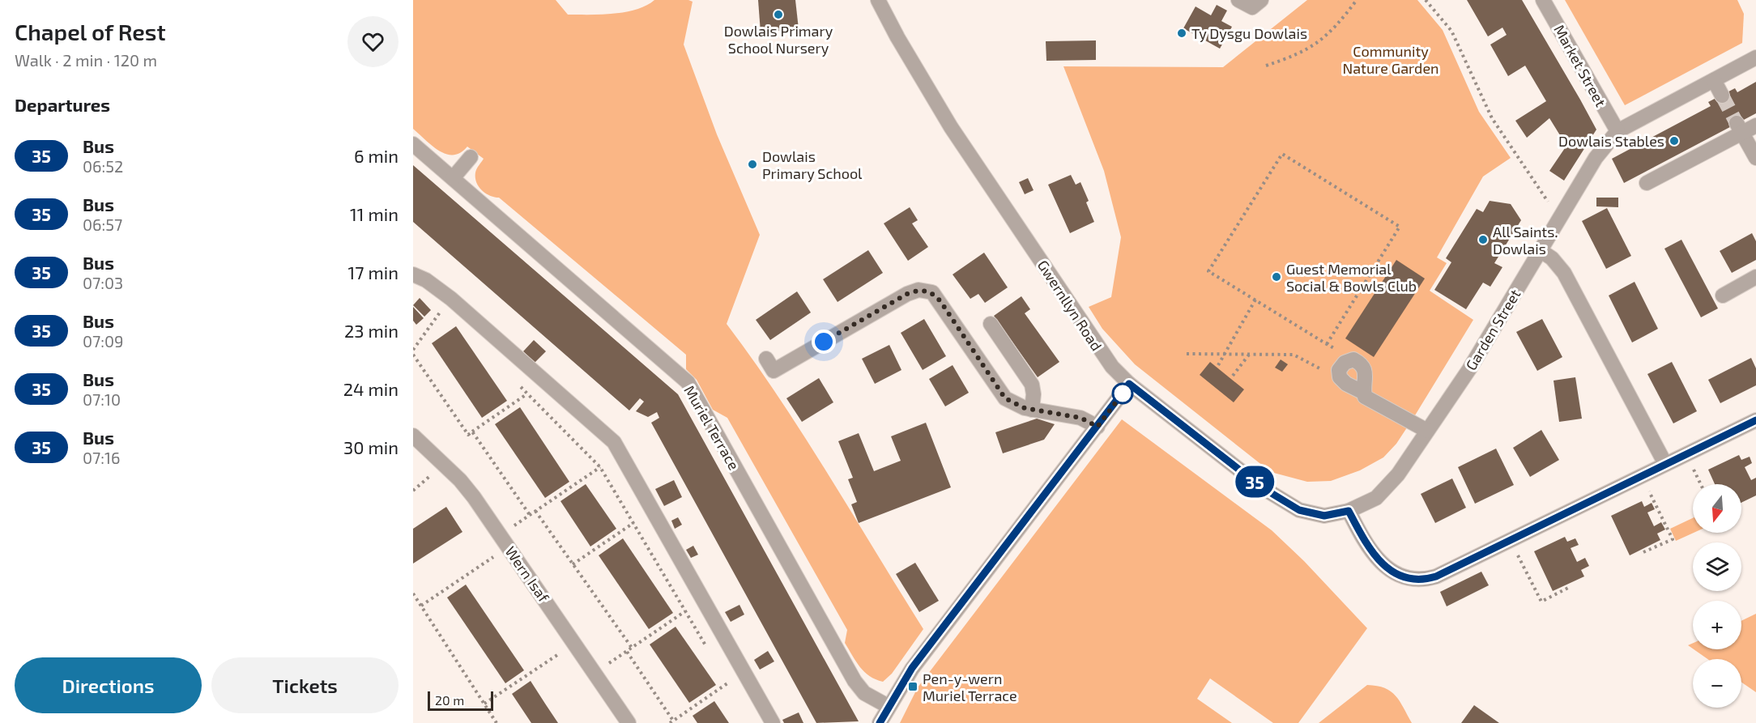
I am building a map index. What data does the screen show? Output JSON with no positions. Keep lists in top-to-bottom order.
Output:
{
  "streets": {
    "street": [
      "Market Street",
      "Gwernllyn Road",
      "Garden Street",
      "Muriel Terrace",
      "Wern Isaf"
    ]
  },
  "crossings": [
    ["Market Street", "Garden Street"],
    ["Gwernllyn Road", "Garden Street"]
  ],
  "parks": ["Community Nature Garden"],
  "places": {
    "other": [
      "Dowlais Primary School Nursery",
      "Ty Dysgu Dowlais",
      "Dowlais Stables",
      "Dowlais Primary School",
      "All Saints. Dowlais",
      "Guest Memorial Social & Bowls Club"
    ],
    "transit": ["Pen-y-wern Muriel Terrace"]
  },
  "lines": ["bus line 35"],
  "scale_bar": "20 m",
  "north": "bottom",
  "page": {
    "heading": [
      ["Chapel of Rest", "Walk · 2 min · 120 m"],
      "Departures"
    ],
    "on_map": "35",
    "list": [
      {
        "mark": "35",
        "name": "Bus",
        "note": "06:52",
        "value": "6 min"
      },
      {
        "mark": "35",
        "name": "Bus",
        "note": "06:57",
        "value": "11 min"
      },
      {
        "mark": "35",
        "name": "Bus",
        "note": "07:03",
        "value": "17 min"
      },
      {
        "mark": "35",
        "name": "Bus",
        "note": "07:09",
        "value": "23 min"
      },
      {
        "mark": "35",
        "name": "Bus",
        "note": "07:10",
        "value": "24 min"
      },
      {
        "mark": "35",
        "name": "Bus",
        "note": "07:16",
        "value": "30 min"
      }
    ],
    "map_buttons": ["+", "−"],
    "buttons": ["Directions", "Tickets"],
    "scale": "20 m"
  }
}
